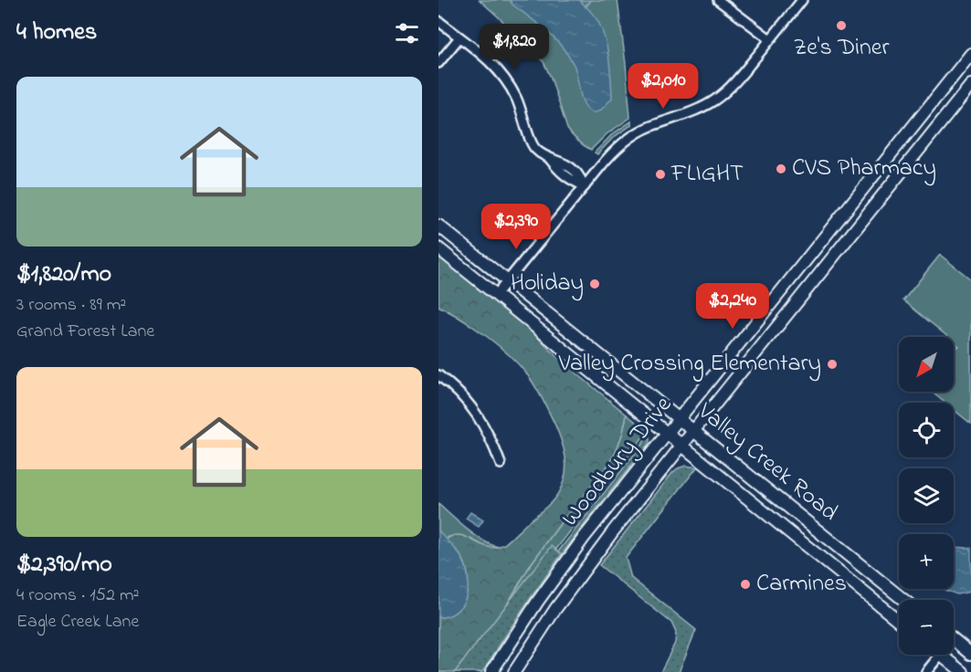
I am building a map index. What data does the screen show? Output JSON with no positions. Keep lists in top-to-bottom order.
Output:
{
  "streets": {
    "main road": ["Woodbury Drive", "Valley Creek Road"]
  },
  "crossings": [
    ["Woodbury Drive", "Valley Creek Road"]
  ],
  "places": [
    "Ze's Diner",
    "CVS Pharmacy",
    "FLIGHT",
    "Holiday",
    "Valley Crossing Elementary",
    "Carmines"
  ],
  "north": "bottom left",
  "page": {
    "heading": "4 homes",
    "price": [
      "$1,820",
      "$2,010",
      "$2,390",
      "$2,240"
    ],
    "list": [
      {
        "name": "$1,820/mo",
        "note": "3 rooms · 89 m² · Grand Forest Lane"
      },
      {
        "name": "$2,390/mo",
        "note": "4 rooms · 152 m² · Eagle Creek Lane"
      }
    ],
    "map_buttons": ["+", "−"]
  }
}
